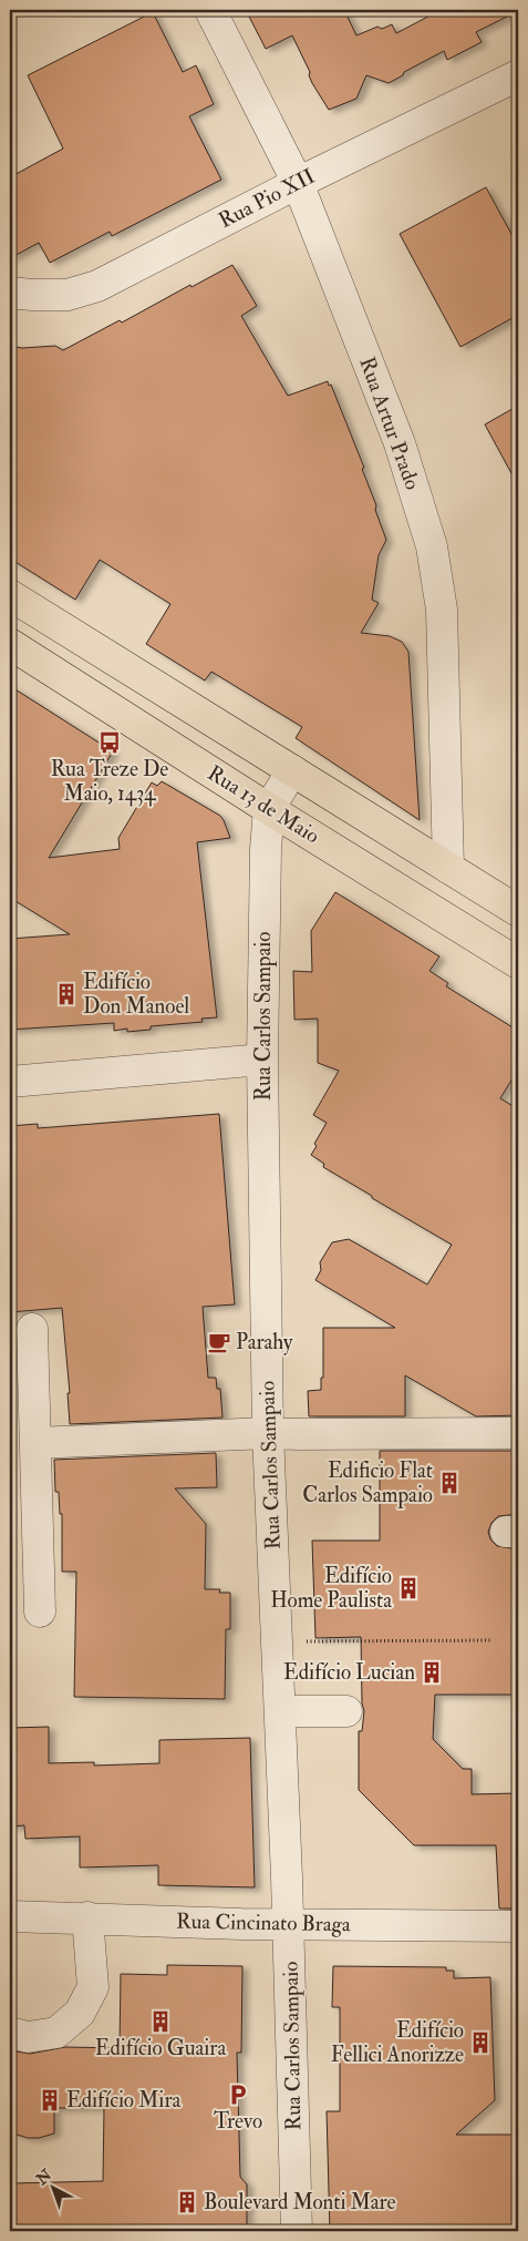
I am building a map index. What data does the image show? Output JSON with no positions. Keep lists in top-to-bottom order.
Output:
{
  "streets": {
    "main road": ["Rua 13 de Maio"],
    "street": [
      "Rua Pio XII",
      "Rua Artur Prado",
      "Rua Carlos Sampaio",
      "Rua Cincinato Braga"
    ]
  },
  "crossings": [
    ["Rua Pio XII", "Rua Artur Prado"],
    ["Rua 13 de Maio", "Rua Carlos Sampaio"],
    ["Rua Carlos Sampaio", "Rua Cincinato Braga"]
  ],
  "places": {
    "bus stop": ["Rua Treze De Maio, 1434"],
    "building": [
      "Edifício Don Manoel",
      "Edificio Flat Carlos Sampaio",
      "Edifício Home Paulista",
      "Edifício Lucian",
      "Edifício Guaira",
      "Edifício Fellici Anorizze",
      "Edifício Mira",
      "Boulevard Monti Mare"
    ],
    "cafe": ["Parahy"],
    "parking": ["Trevo"]
  },
  "north": "top left"
}
